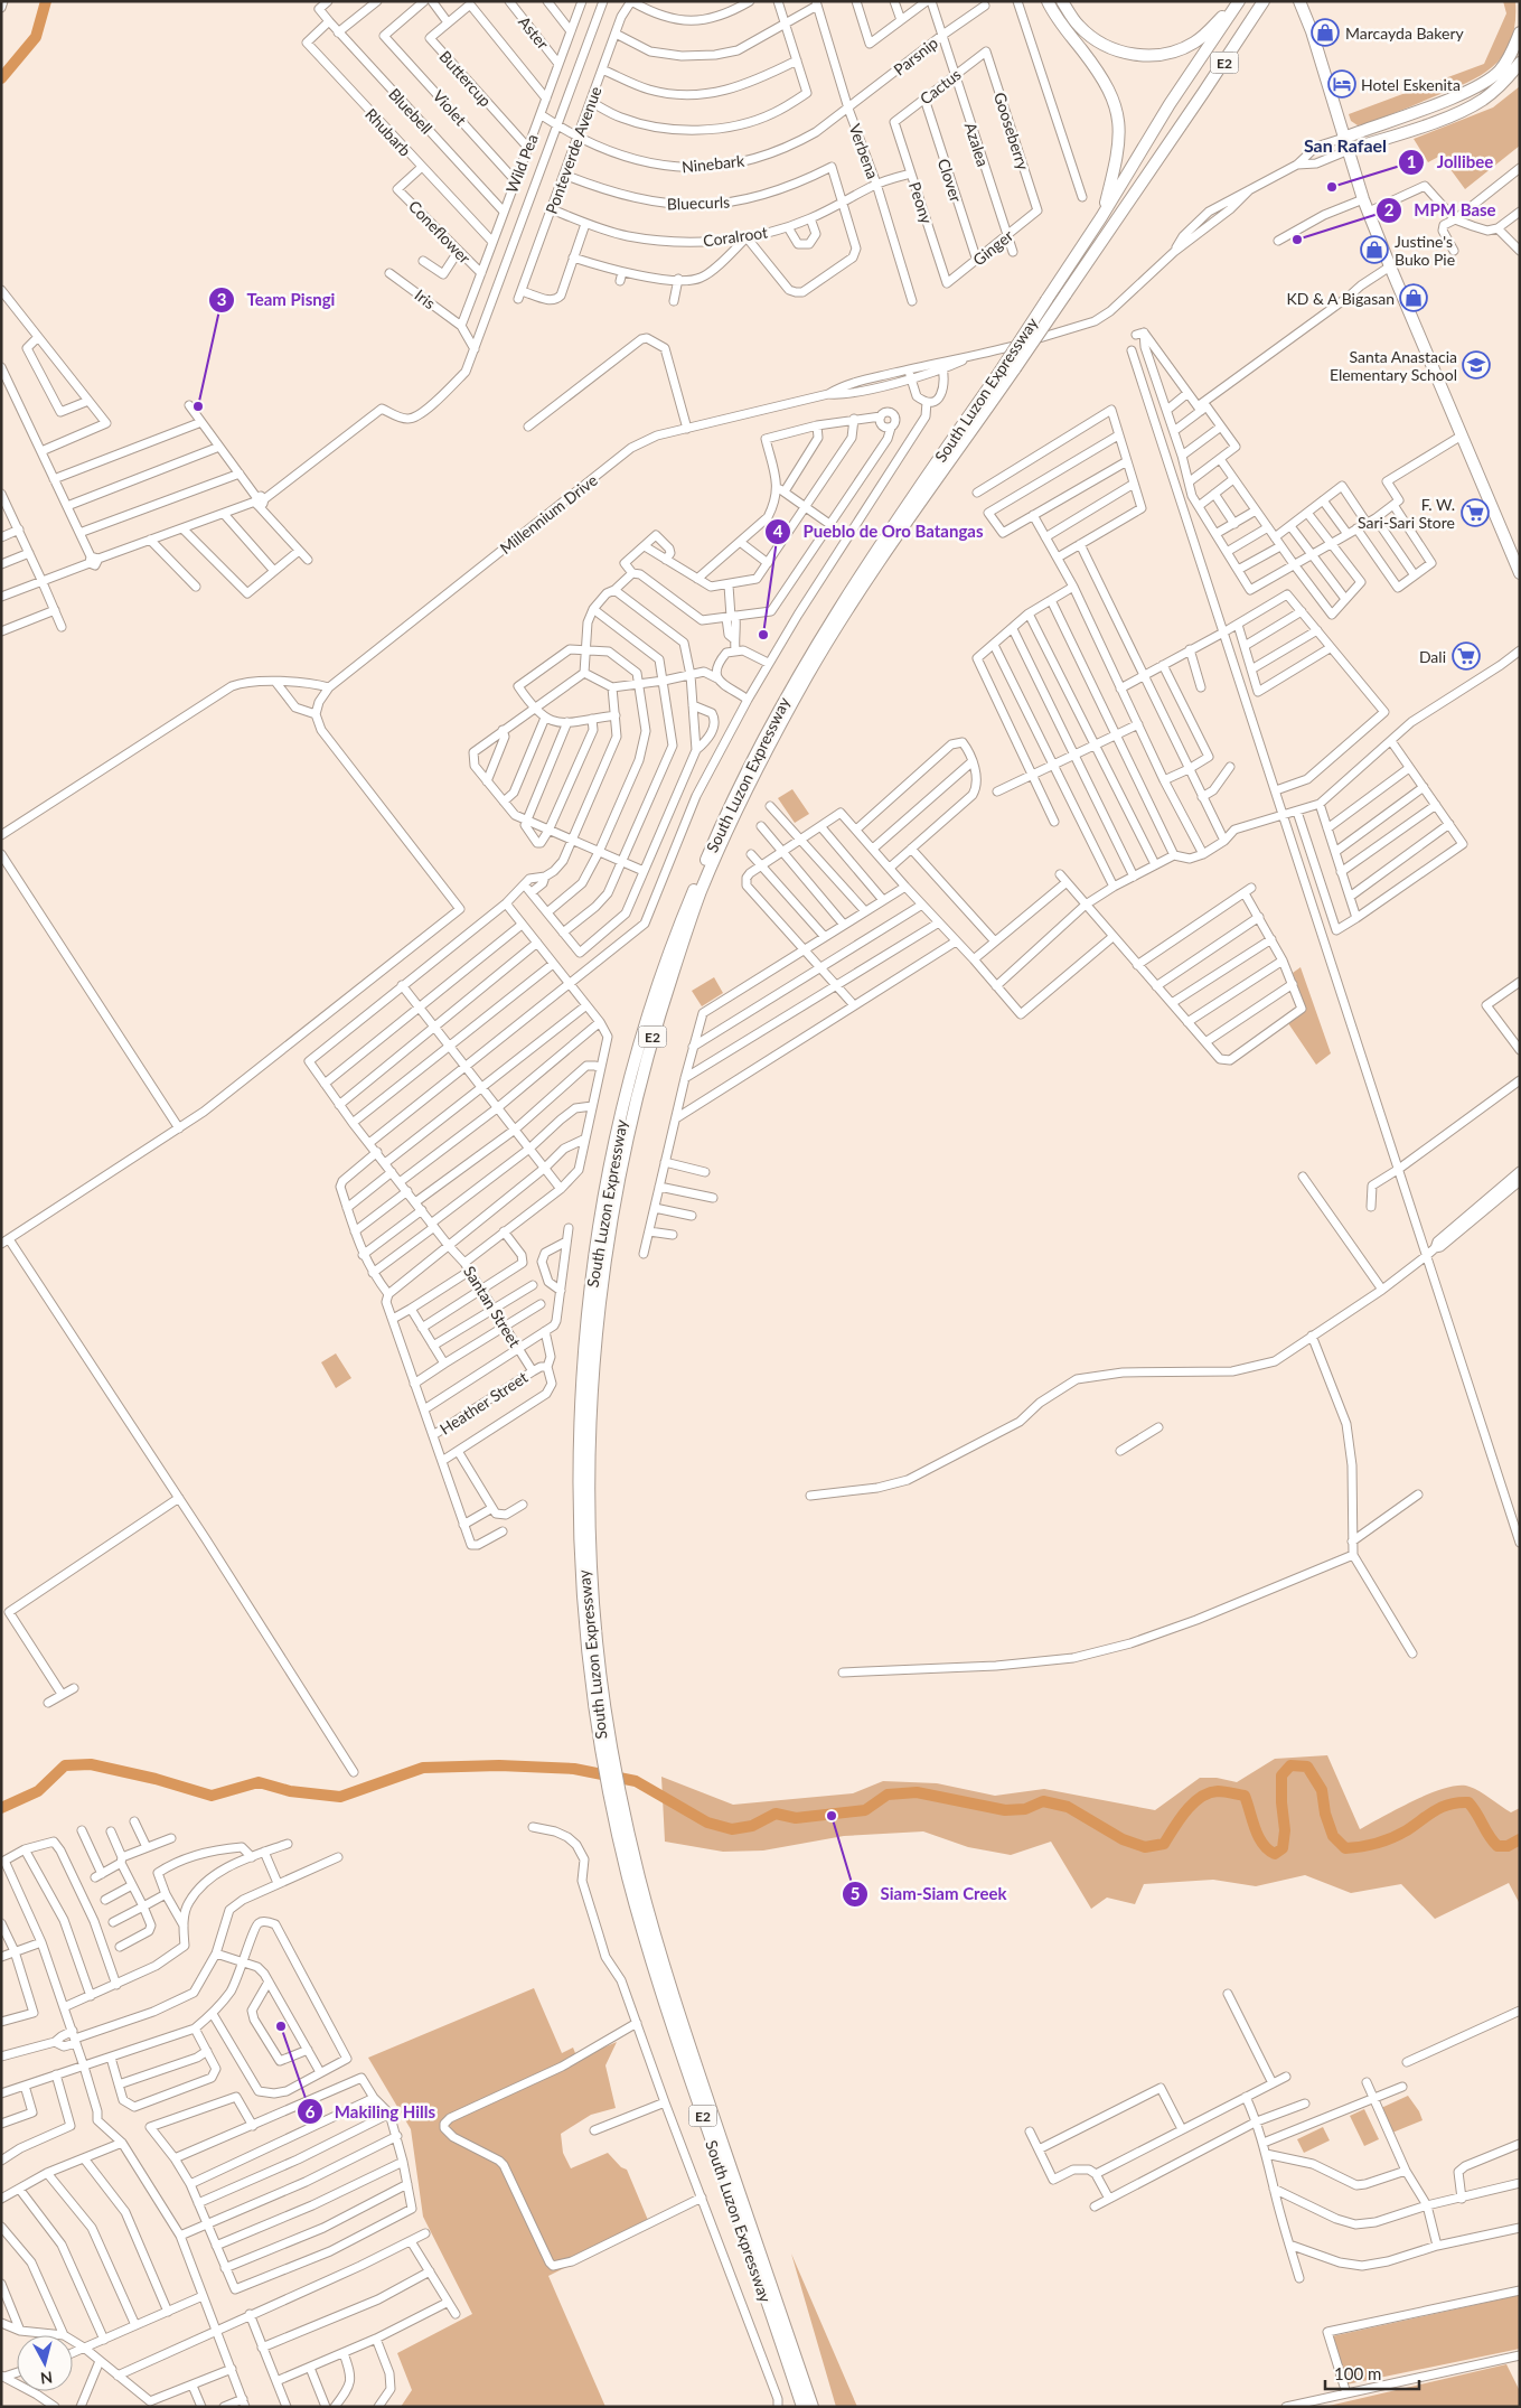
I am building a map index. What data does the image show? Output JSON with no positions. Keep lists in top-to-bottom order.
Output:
{
  "streets": {
    "highway": ["E2", "South Luzon Expressway"],
    "street": [
      "Aster",
      "Parsnip",
      "Buttercup",
      "Cactus",
      "Violet",
      "Bluebell",
      "Gooseberry",
      "Rhubarb",
      "Azalea",
      "Ponteverde Avenue",
      "Verbena",
      "Wild Pea",
      "Ninebark",
      "Clover",
      "Bluecurls",
      "Peony",
      "Coneflower",
      "Coralroot",
      "Ginger",
      "Iris",
      "Millennium Drive",
      "Santan Street",
      "Heather Street"
    ]
  },
  "crossings": [
    ["Aster", "Wild Pea"],
    ["Parsnip", "Azalea"],
    ["Parsnip", "Verbena"],
    ["Parsnip", "Ninebark"],
    ["Buttercup", "Wild Pea"],
    ["Cactus", "Gooseberry"],
    ["Cactus", "Azalea"],
    ["Cactus", "Clover"],
    ["Cactus", "Peony"],
    ["Violet", "Wild Pea"],
    ["Bluebell", "Rhubarb"],
    ["Bluebell", "Wild Pea"],
    ["Gooseberry", "Ginger"],
    ["Rhubarb", "Wild Pea"],
    ["Rhubarb", "Coneflower"],
    ["Azalea", "Ginger"],
    ["Ponteverde Avenue", "Ninebark"],
    ["Ponteverde Avenue", "Bluecurls"],
    ["Ponteverde Avenue", "Coralroot"],
    ["Verbena", "Ninebark"],
    ["Verbena", "Coralroot"],
    ["Wild Pea", "Ninebark"],
    ["Wild Pea", "Coneflower"],
    ["Wild Pea", "Iris"],
    ["Clover", "Ginger"],
    ["Bluecurls", "Coralroot"],
    ["Peony", "Coralroot"],
    ["Peony", "Ginger"],
    ["Santan Street", "Heather Street"]
  ],
  "districts": ["San Rafael"],
  "places": {
    "shop": ["Marcayda Bakery", "Justine's Buko Pie", "KD & A Bigasan"],
    "hotel": ["Hotel Eskenita"],
    "other": [
      "Jollibee",
      "MPM Base",
      "Team Pisngi",
      "Pueblo de Oro Batangas",
      "Siam-Siam Creek",
      "Makiling Hills"
    ],
    "school or university": ["Santa Anastacia Elementary School"],
    "supermarket": ["F. W. Sari-Sari Store", "Dali"]
  },
  "scale_bar": "100 m",
  "north": "bottom"
}
